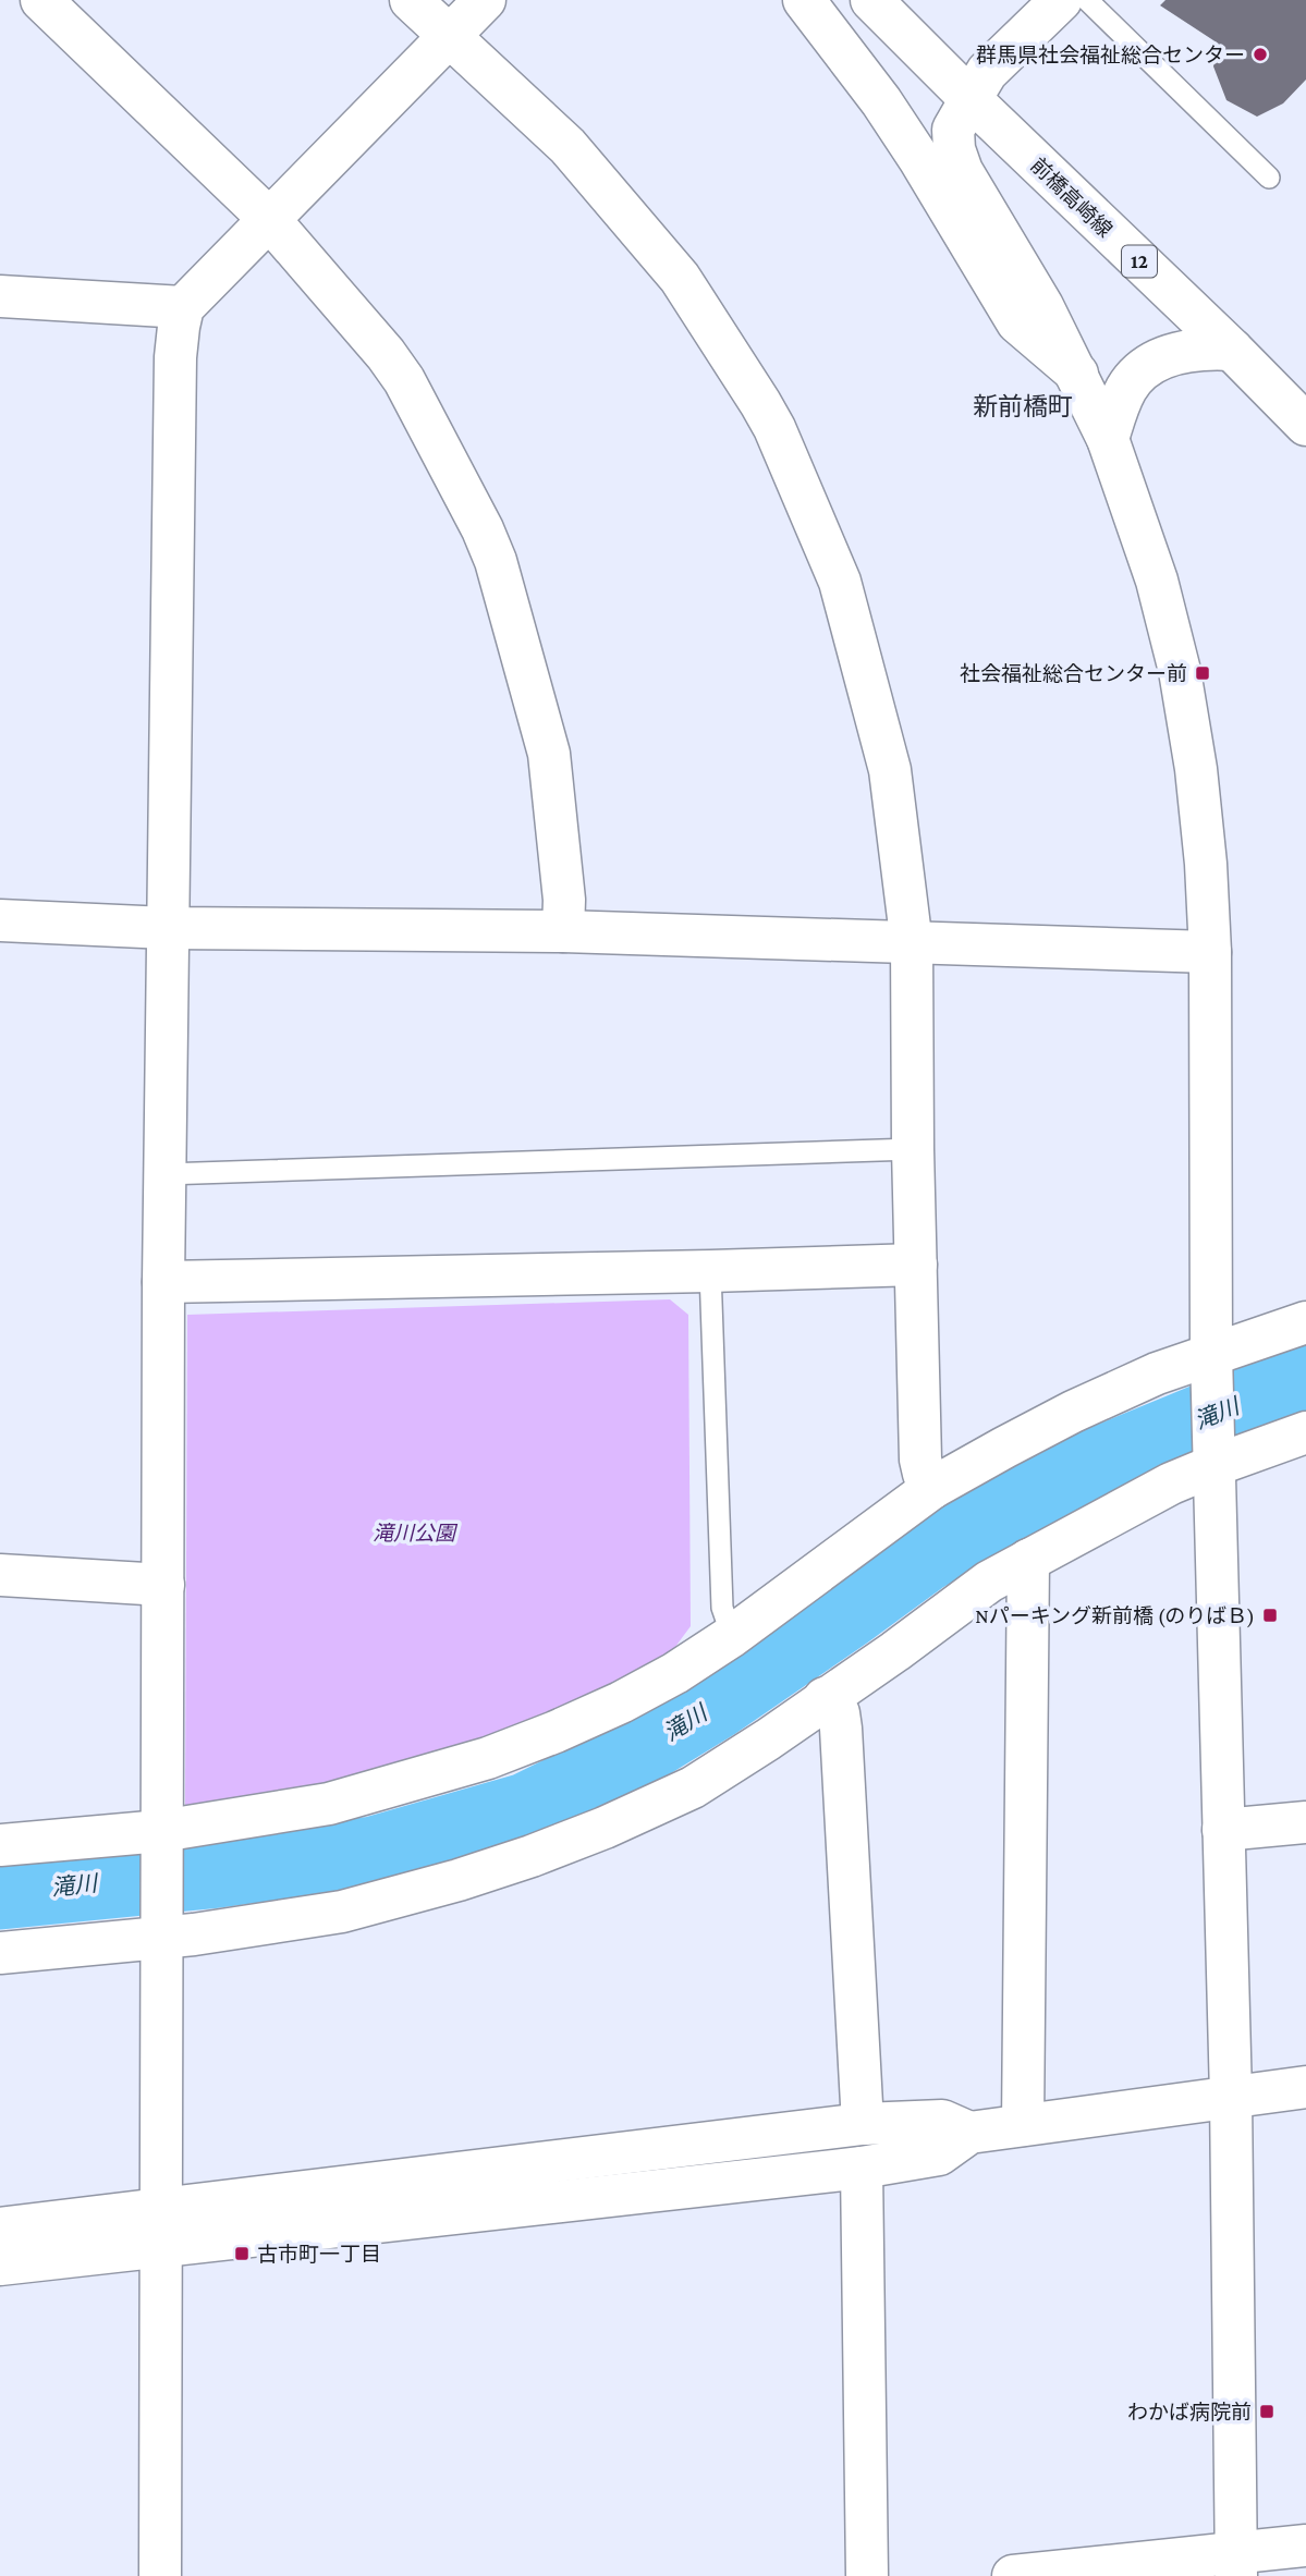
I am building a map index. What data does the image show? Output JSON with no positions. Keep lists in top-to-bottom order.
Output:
{
  "streets": {
    "street": ["前橋高崎線", "12"]
  },
  "districts": ["新前橋町"],
  "water": ["滝川"],
  "parks": ["滝川公園"],
  "places": {
    "other": ["群馬県社会福祉総合センター"],
    "transit": [
      "社会福祉総合センター前",
      "Nパーキング新前橋 (のりばＢ)",
      "古市町一丁目",
      "わかば病院前"
    ]
  }
}
